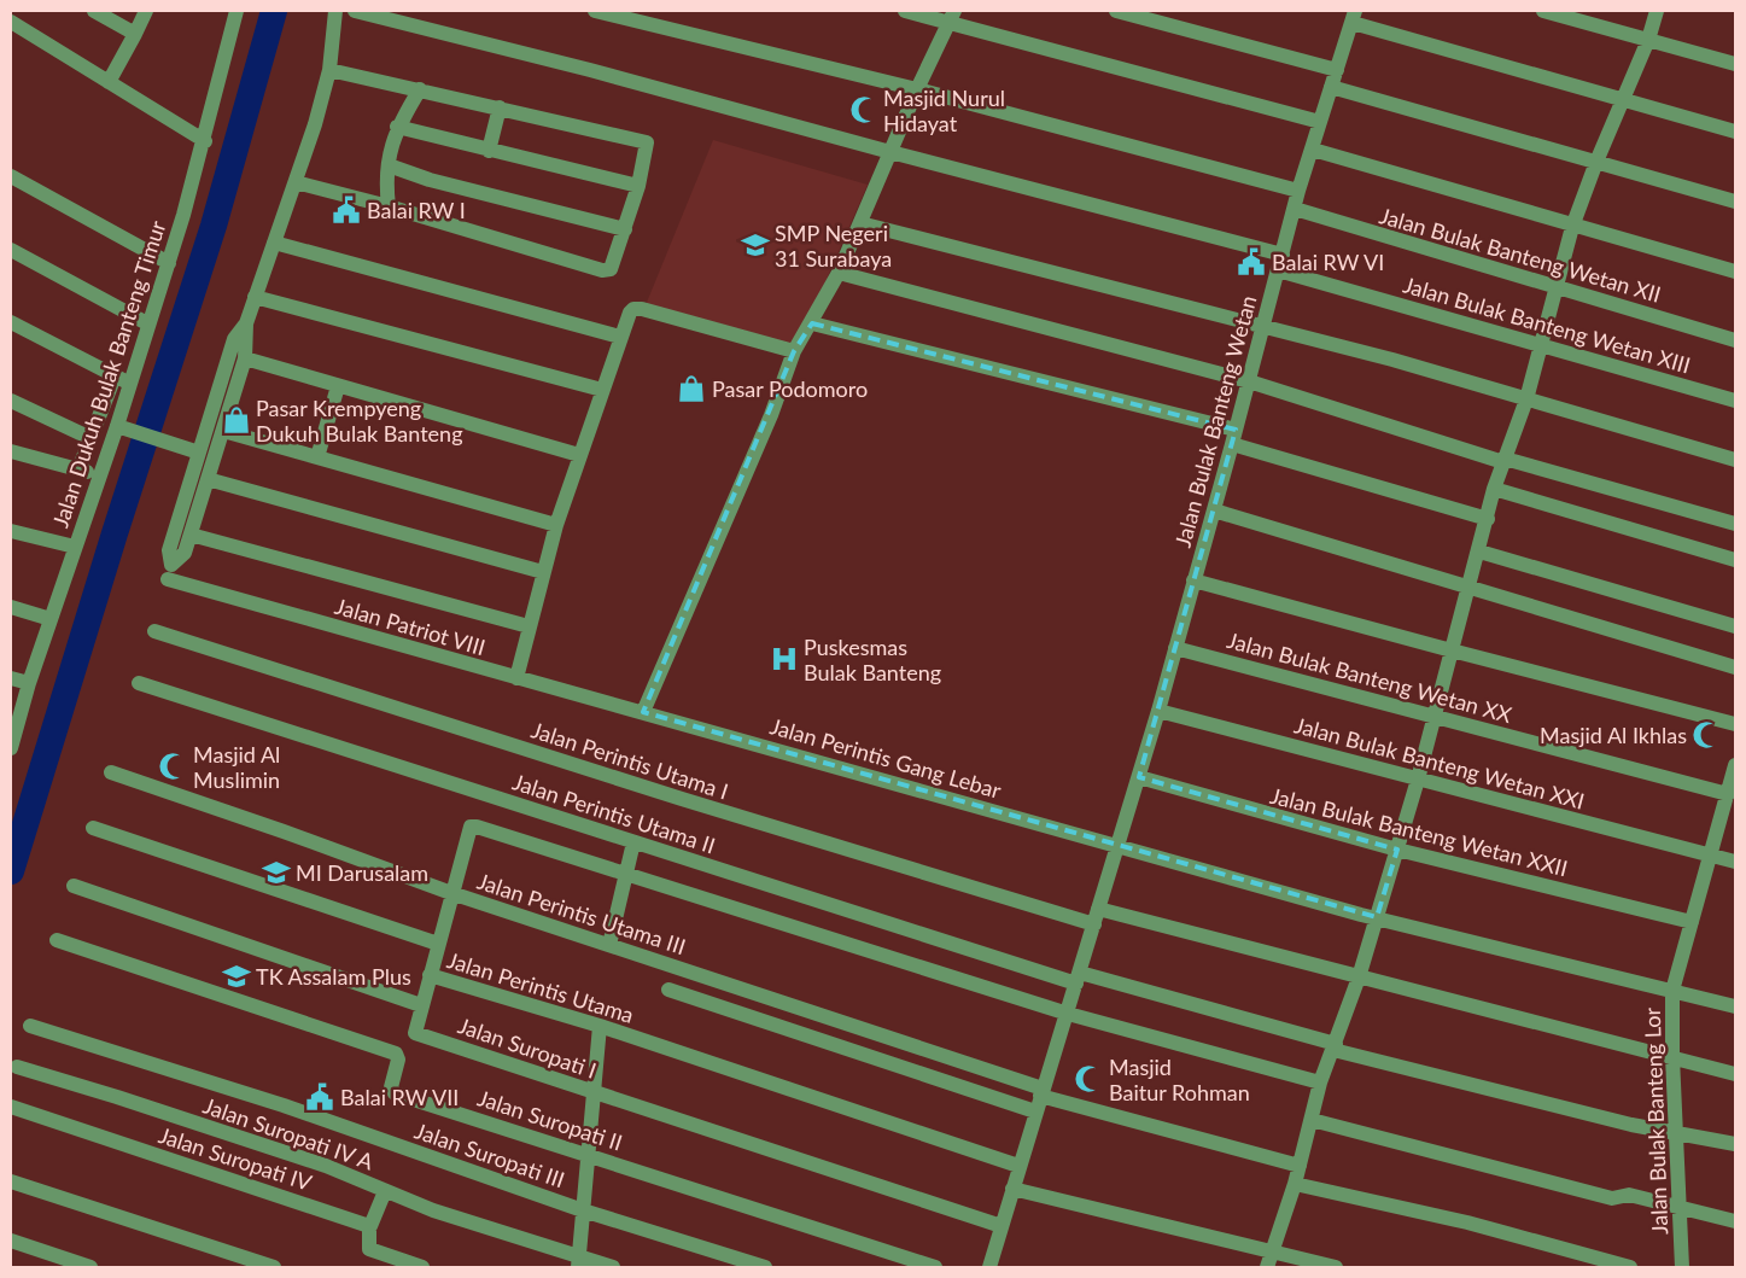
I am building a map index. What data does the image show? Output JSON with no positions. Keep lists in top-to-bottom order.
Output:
{
  "streets": {
    "street": [
      "Jalan Bulak Banteng Wetan XII",
      "Jalan Bulak Banteng Wetan XIII",
      "Jalan Dukuh Bulak Banteng Timur",
      "Jalan Bulak Banteng Wetan",
      "Jalan Patriot VIII",
      "Jalan Bulak Banteng Wetan XX",
      "Jalan Perintis Gang Lebar",
      "Jalan Perintis Utama I",
      "Jalan Bulak Banteng Wetan XXI",
      "Jalan Perintis Utama II",
      "Jalan Bulak Banteng Wetan XXII",
      "Jalan Perintis Utama III",
      "Jalan Perintis Utama",
      "Jalan Suropati I",
      "Jalan Suropati II",
      "Jalan Bulak Banteng Lor",
      "Jalan Suropati IV A",
      "Jalan Suropati III",
      "Jalan Suropati IV"
    ]
  },
  "crossings": [
    ["Jalan Bulak Banteng Wetan XII", "Jalan Bulak Banteng Wetan"],
    ["Jalan Bulak Banteng Wetan XIII", "Jalan Bulak Banteng Wetan"],
    ["Jalan Bulak Banteng Wetan", "Jalan Bulak Banteng Wetan XX"],
    ["Jalan Bulak Banteng Wetan", "Jalan Perintis Gang Lebar"],
    ["Jalan Bulak Banteng Wetan", "Jalan Perintis Utama I"],
    ["Jalan Bulak Banteng Wetan", "Jalan Bulak Banteng Wetan XXI"],
    ["Jalan Bulak Banteng Wetan", "Jalan Perintis Utama II"],
    ["Jalan Bulak Banteng Wetan", "Jalan Bulak Banteng Wetan XXII"],
    ["Jalan Bulak Banteng Wetan", "Jalan Perintis Utama III"],
    ["Jalan Bulak Banteng Wetan", "Jalan Perintis Utama"],
    ["Jalan Bulak Banteng Wetan", "Jalan Suropati I"],
    ["Jalan Patriot VIII", "Jalan Perintis Gang Lebar"],
    ["Jalan Bulak Banteng Wetan XX", "Jalan Bulak Banteng Lor"],
    ["Jalan Perintis Gang Lebar", "Jalan Bulak Banteng Lor"],
    ["Jalan Bulak Banteng Wetan XXI", "Jalan Bulak Banteng Lor"],
    ["Jalan Perintis Utama II", "Jalan Bulak Banteng Lor"],
    ["Jalan Bulak Banteng Wetan XXII", "Jalan Bulak Banteng Lor"]
  ],
  "places": {
    "mosque": [
      "Masjid Nurul Hidayat",
      "Masjid Al Ikhlas",
      "Masjid Al Muslimin",
      "Masjid Baitur Rohman"
    ],
    "public building": ["Balai RW I", "Balai RW VI", "Balai RW VII"],
    "school or university": ["SMP Negeri 31 Surabaya", "MI Darusalam", "TK Assalam Plus"],
    "shop": ["Pasar Podomoro", "Pasar Krempyeng Dukuh Bulak Banteng"],
    "hospital": ["Puskesmas Bulak Banteng"]
  }
}
